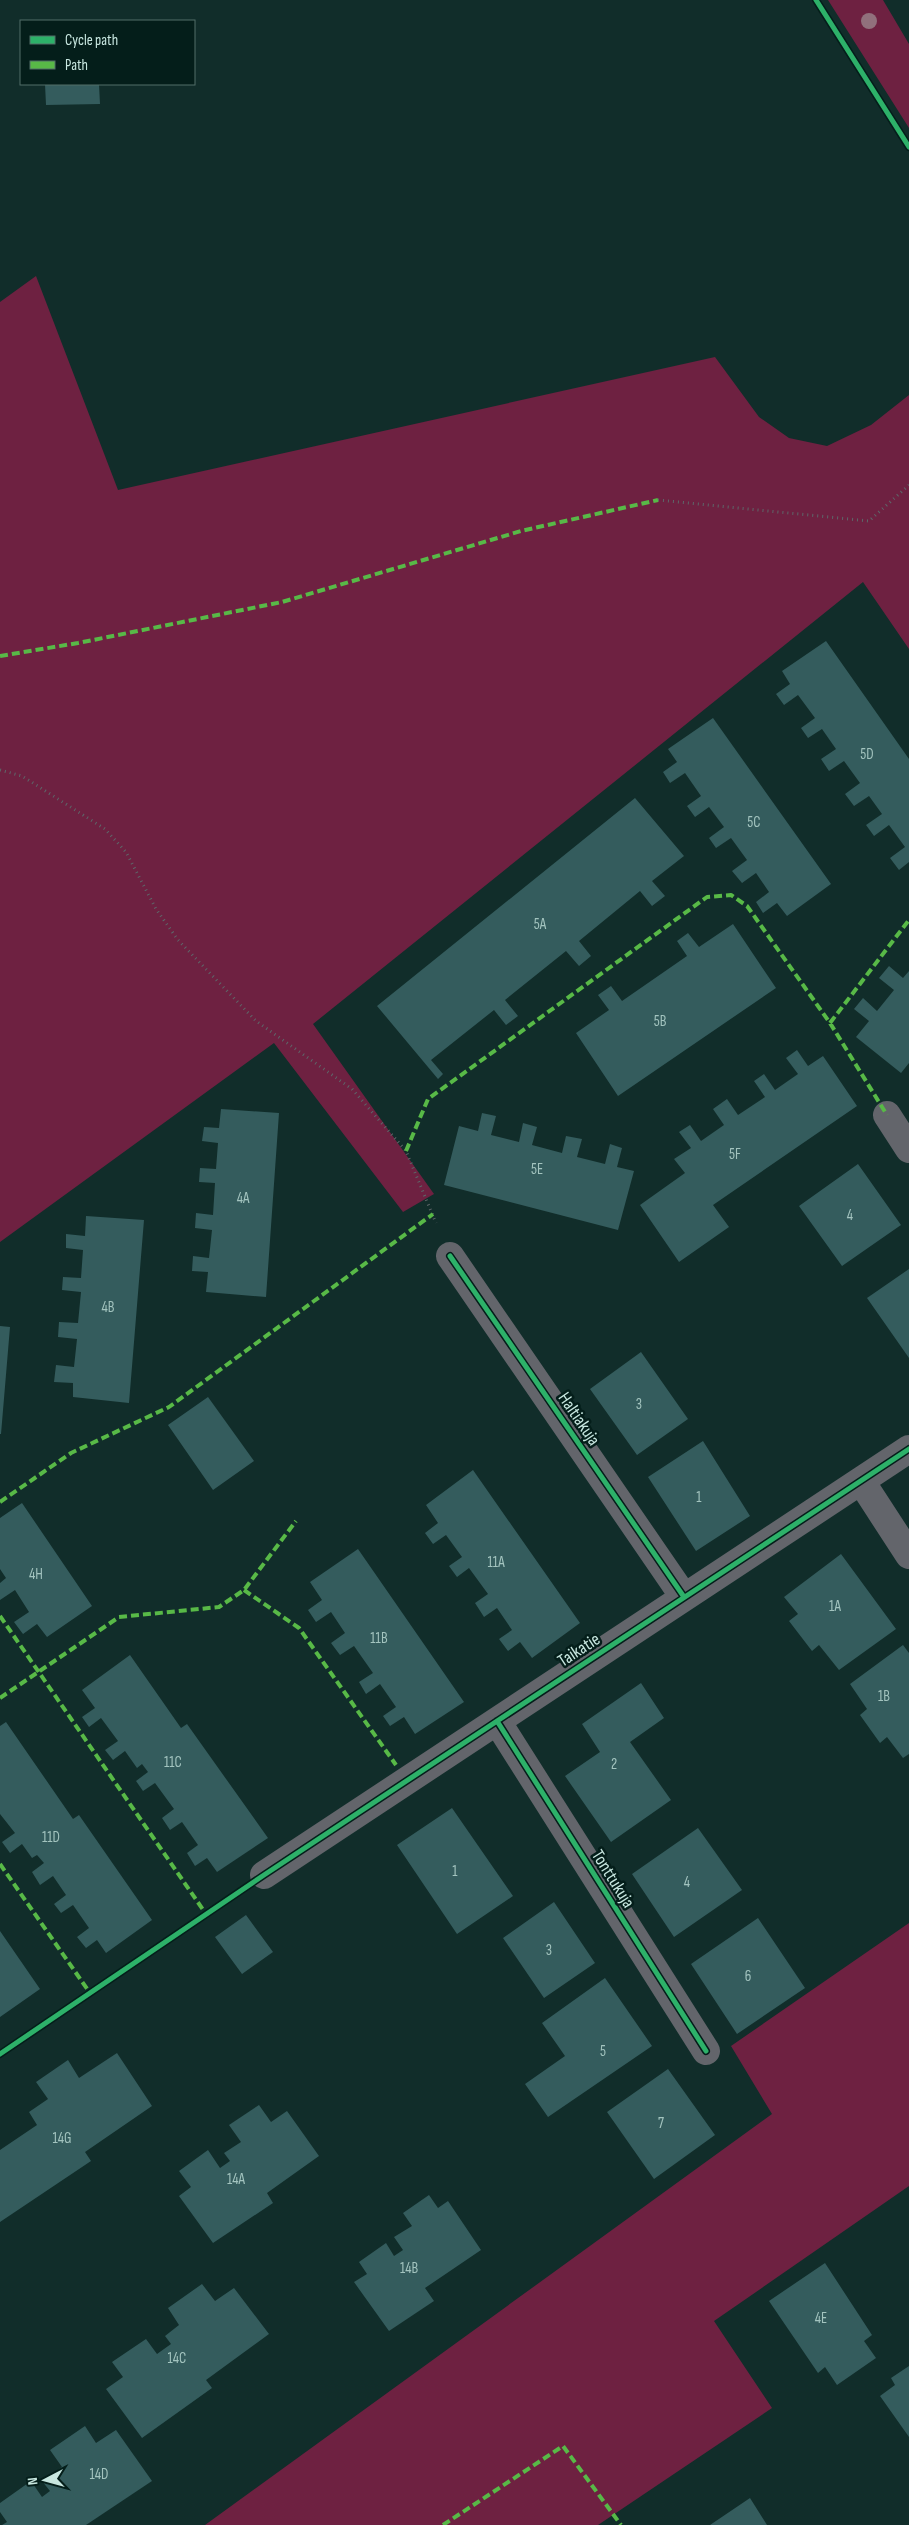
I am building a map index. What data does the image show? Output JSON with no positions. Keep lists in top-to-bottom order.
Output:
{
  "streets": {
    "street": ["Haltiakuja", "Taikatie", "Tonttukuja"]
  },
  "crossings": [
    ["Haltiakuja", "Taikatie"],
    ["Taikatie", "Tonttukuja"]
  ],
  "house_numbers": [
    "5D",
    "5C",
    "5A",
    "5B",
    "5F",
    "5E",
    "4A",
    "4",
    "4B",
    "3",
    "1",
    "11A",
    "4H",
    "1A",
    "11B",
    "1B",
    "11C",
    "2",
    "11D",
    "1",
    "4",
    "3",
    "6",
    "5",
    "7",
    "14G",
    "14A",
    "14B",
    "4E",
    "14C",
    "14D"
  ],
  "legend": ["Cycle path", "Path"],
  "north": "left"
}
